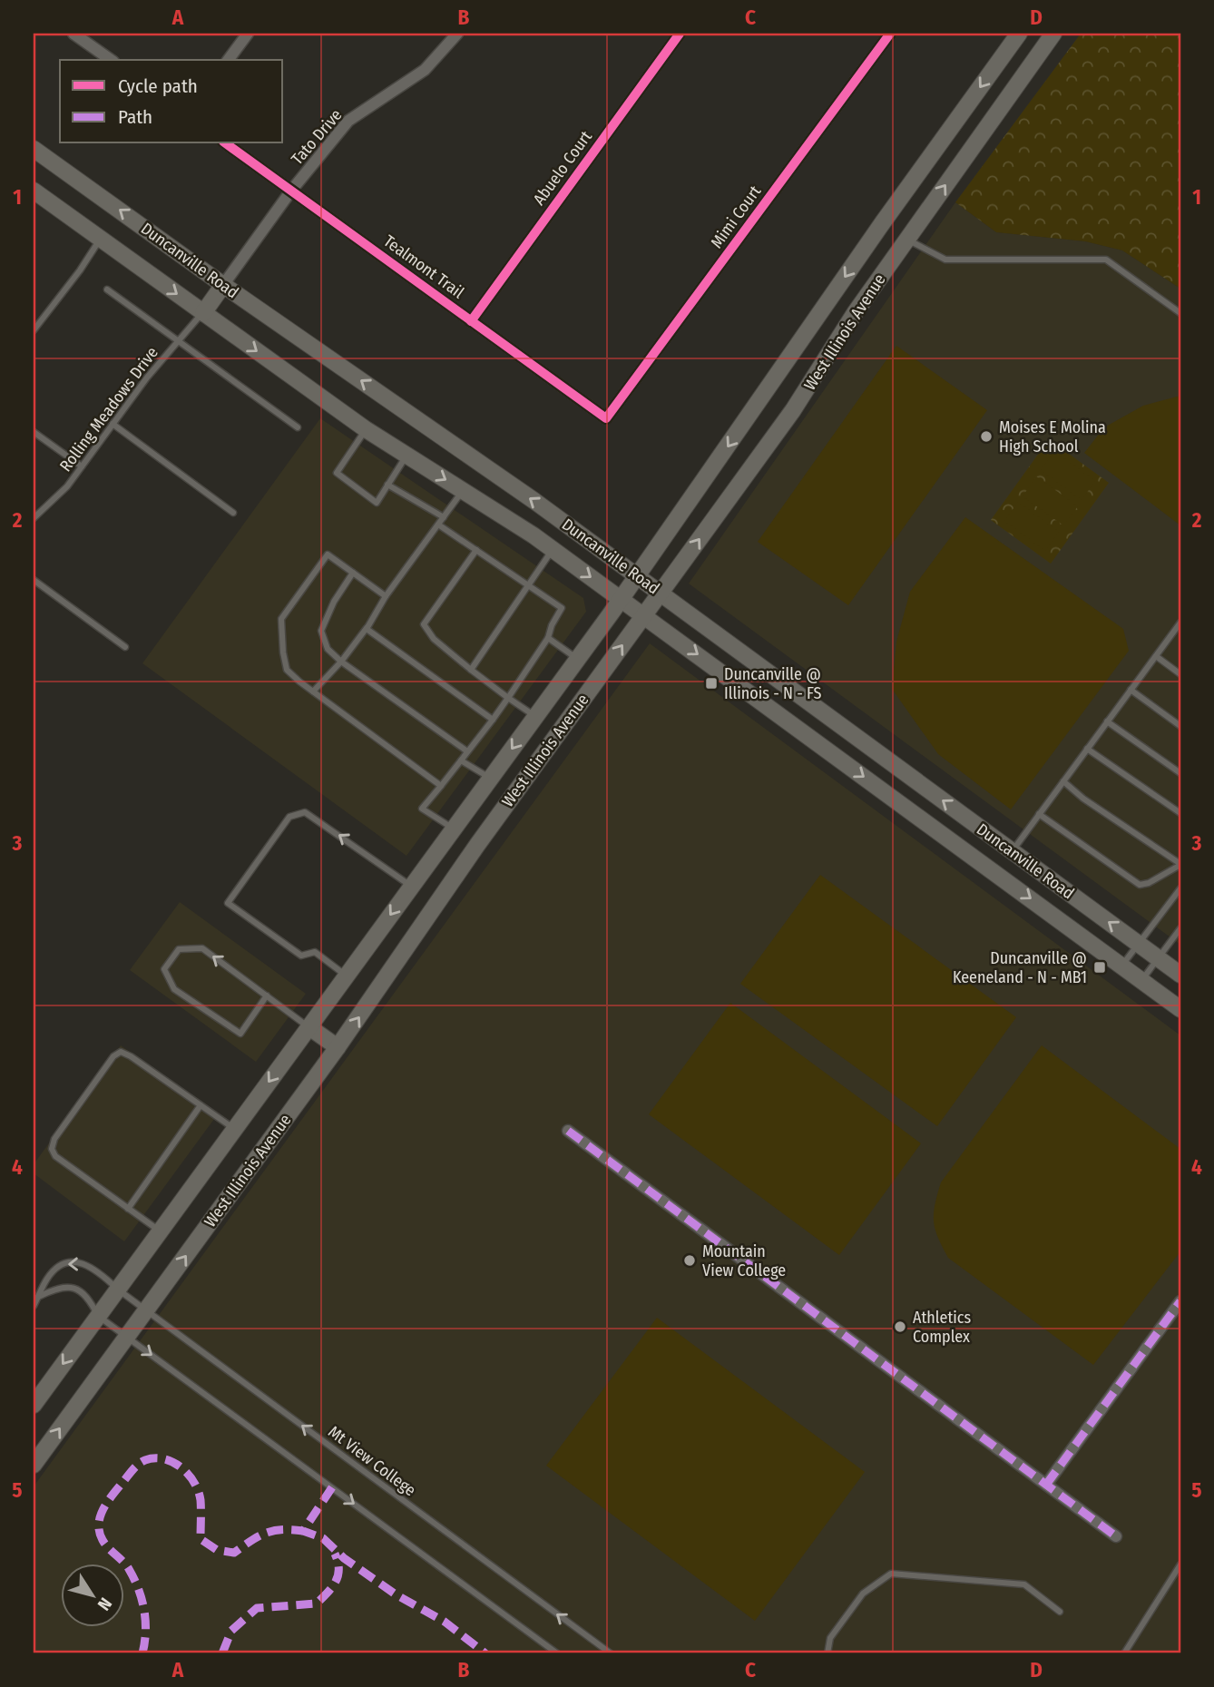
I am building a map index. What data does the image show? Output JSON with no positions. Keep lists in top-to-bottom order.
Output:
{
  "streets": {
    "main road": ["Duncanville Road", "West Illinois Avenue"],
    "street": [
      "Tato Drive",
      "Abuelo Court",
      "Mimi Court",
      "Tealmont Trail"
    ],
    "lane": ["Rolling Meadows Drive", "Mt View College"]
  },
  "crossings": [
    ["Tato Drive", "Duncanville Road"],
    ["Tato Drive", "Tealmont Trail"],
    ["Abuelo Court", "Tealmont Trail"],
    ["Mimi Court", "Tealmont Trail"],
    ["Duncanville Road", "West Illinois Avenue"],
    ["Duncanville Road", "Rolling Meadows Drive"],
    ["West Illinois Avenue", "Mt View College"]
  ],
  "places": {
    "other": ["Moises E Molina High School", "Mountain View College", "Athletics Complex"],
    "transit": ["Duncanville @ Illinois - N - FS", "Duncanville @ Keeneland - N - MB1"]
  },
  "legend": ["Cycle path", "Path"],
  "north": "bottom right",
  "grid": {
    "columns": [
      "A",
      "B",
      "C",
      "D"
    ],
    "rows": [
      "1",
      "2",
      "3",
      "4",
      "5"
    ]
  }
}
